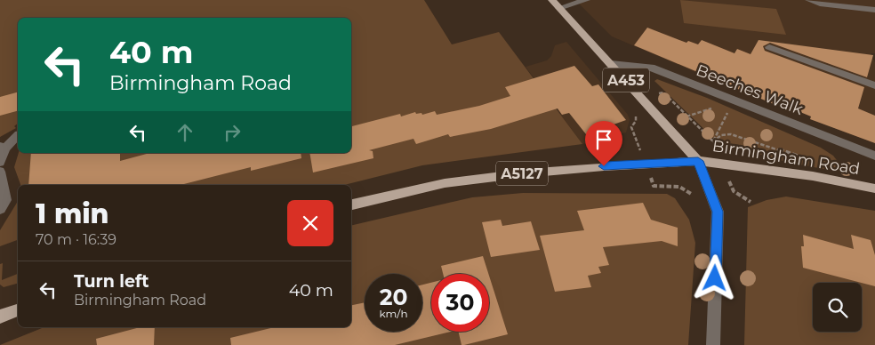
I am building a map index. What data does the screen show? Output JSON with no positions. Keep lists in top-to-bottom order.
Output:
{
  "streets": {
    "main road": ["A453", "Birmingham Road", "A5127"],
    "street": ["Beeches Walk"]
  },
  "crossings": [
    ["A453", "Beeches Walk"],
    ["A453", "Birmingham Road"]
  ],
  "page": {
    "turn": ["40 m", "Birmingham Road"],
    "heading": ["1 min", "70 m · 16:39"],
    "list": [
      {
        "name": "Turn left",
        "note": "Birmingham Road",
        "value": "40 m"
      }
    ],
    "speed": "20 km/h",
    "limit": "30"
  }
}
